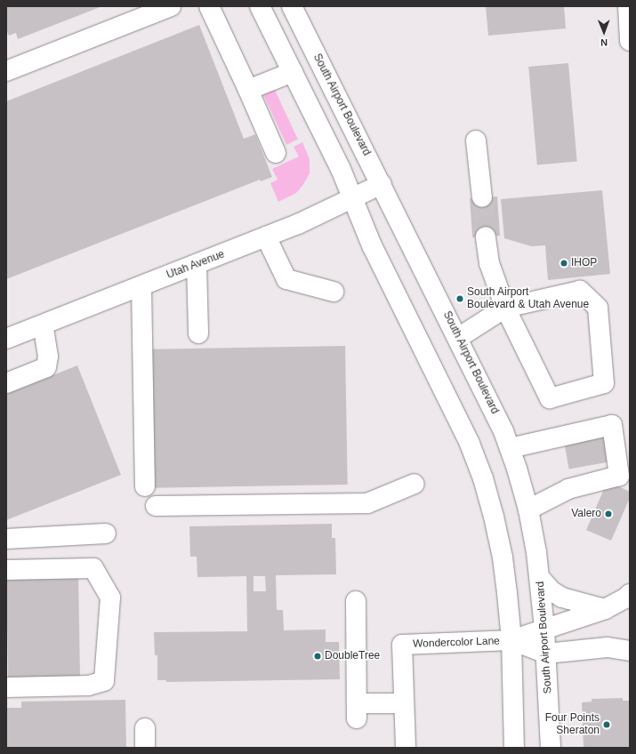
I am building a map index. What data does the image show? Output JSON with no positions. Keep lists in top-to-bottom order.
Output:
{
  "streets": {
    "main road": ["South Airport Boulevard", "Utah Avenue", "Wondercolor Lane"]
  },
  "crossings": [
    ["South Airport Boulevard", "Utah Avenue"]
  ],
  "places": [
    "IHOP",
    "South Airport Boulevard & Utah Avenue",
    "Valero",
    "DoubleTree",
    "Four Points Sheraton"
  ],
  "north": "bottom"
}
